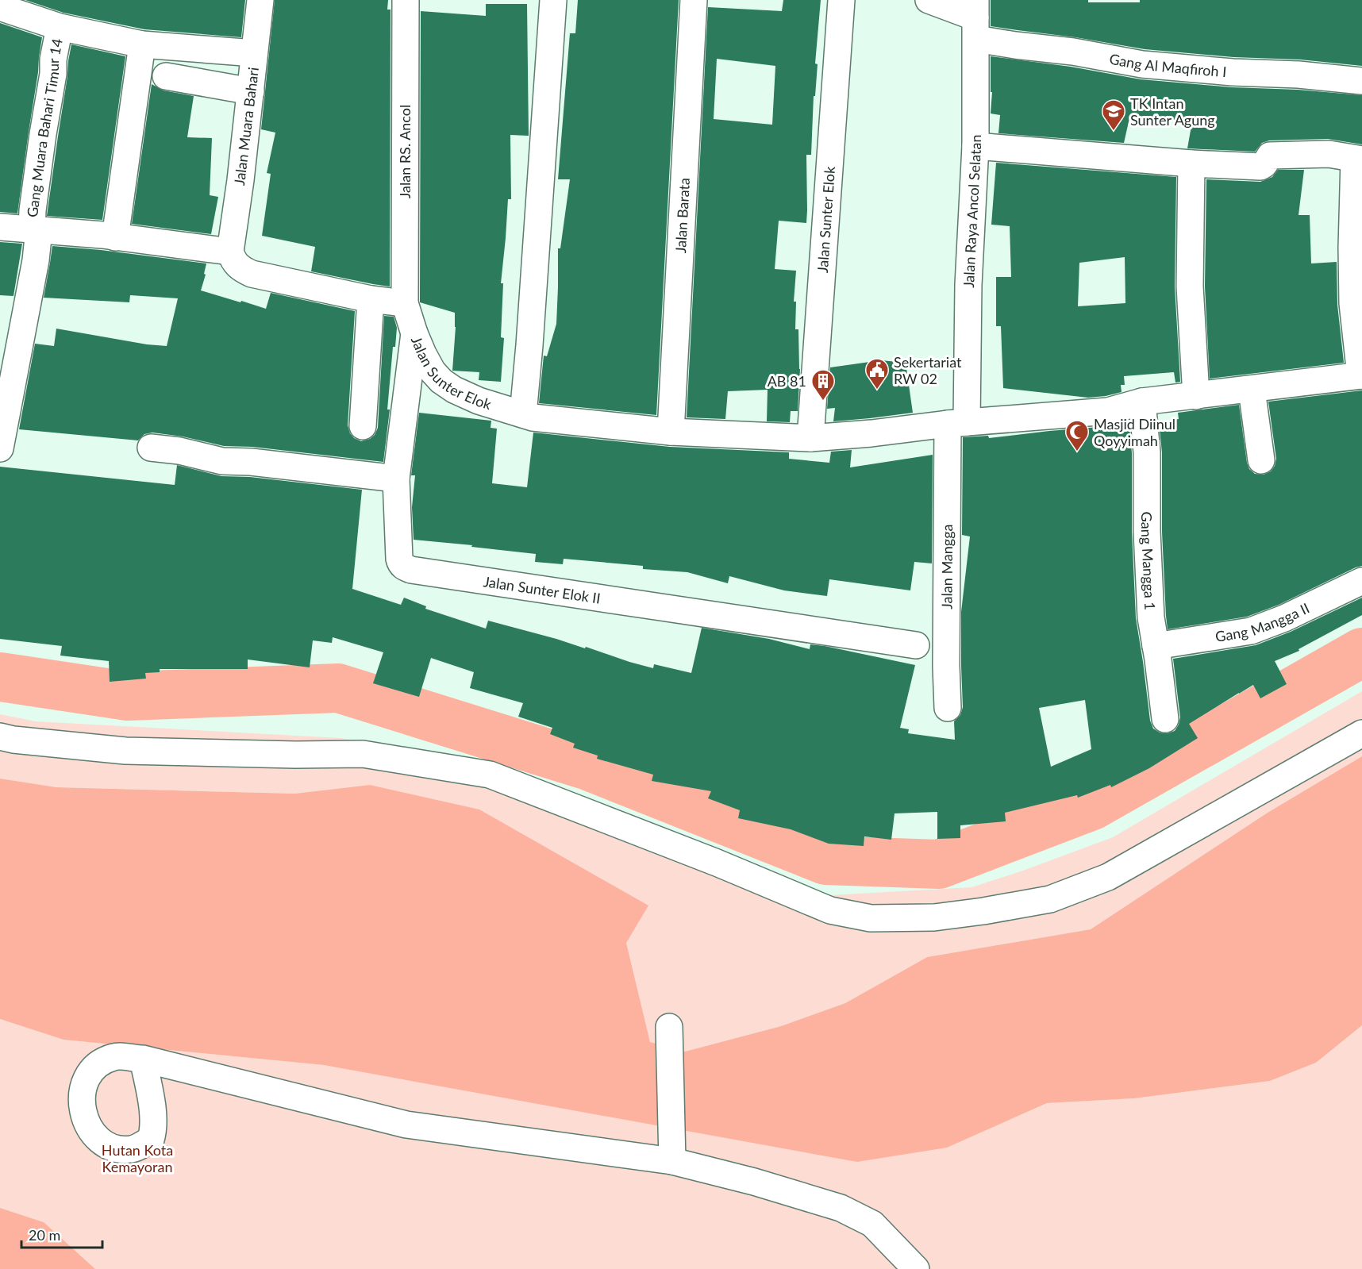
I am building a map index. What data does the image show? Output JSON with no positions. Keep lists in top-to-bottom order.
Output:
{
  "streets": {
    "street": [
      "Gang Al Maqfiroh I",
      "Jalan Muara Bahari",
      "Gang Muara Bahari Timur 14",
      "Jalan RS. Ancol",
      "Jalan Raya Ancol Selatan",
      "Jalan Barata",
      "Jalan Sunter Elok",
      "Gang Mangga 1",
      "Jalan Mangga",
      "Jalan Sunter Elok II",
      "Gang Mangga II"
    ]
  },
  "crossings": [
    ["Gang Al Maqfiroh I", "Jalan Raya Ancol Selatan"],
    ["Jalan RS. Ancol", "Jalan Sunter Elok"],
    ["Jalan Raya Ancol Selatan", "Jalan Sunter Elok"],
    ["Jalan Raya Ancol Selatan", "Jalan Mangga"],
    ["Jalan Barata", "Jalan Sunter Elok"],
    ["Jalan Sunter Elok", "Jalan Mangga"],
    ["Jalan Sunter Elok", "Jalan Sunter Elok II"],
    ["Gang Mangga 1", "Gang Mangga II"]
  ],
  "parks": ["Hutan Kota Kemayoran"],
  "places": {
    "school or university": ["TK Intan Sunter Agung"],
    "public building": ["Sekertariat RW 02"],
    "building": ["AB 81"],
    "mosque": ["Masjid Diinul Qoyyimah"]
  },
  "scale_bar": "20 m"
}
